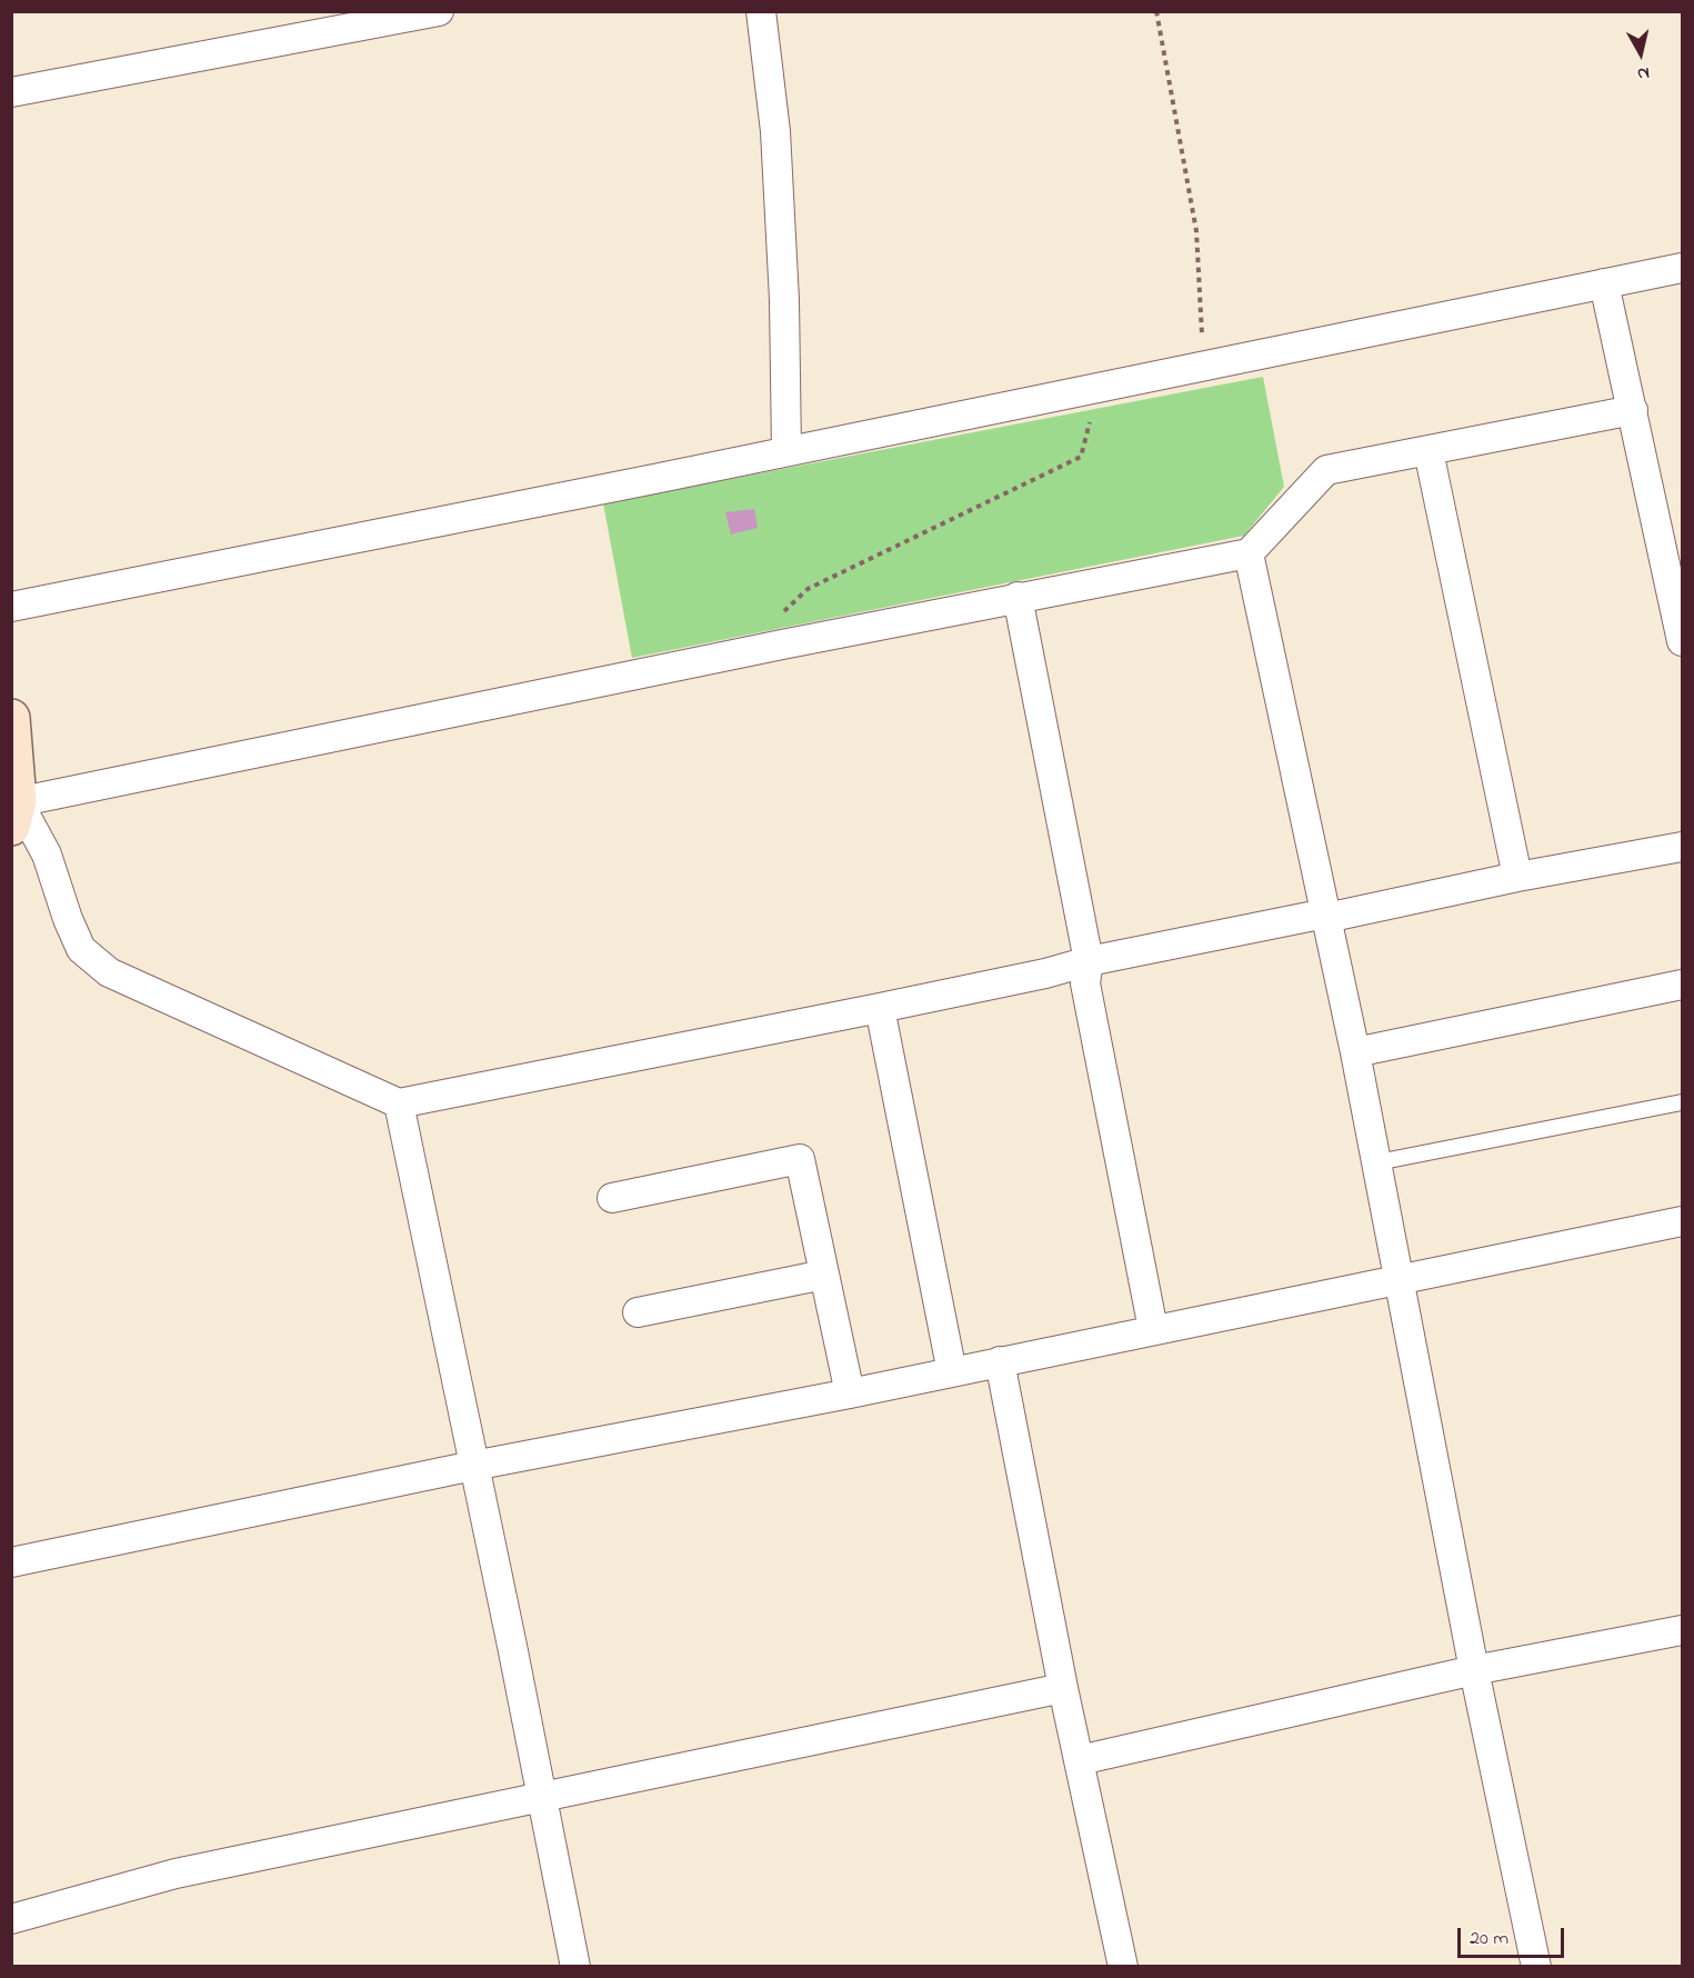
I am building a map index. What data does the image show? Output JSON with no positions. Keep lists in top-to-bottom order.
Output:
{
  "scale_bar": "20 m",
  "north": "bottom"
}
